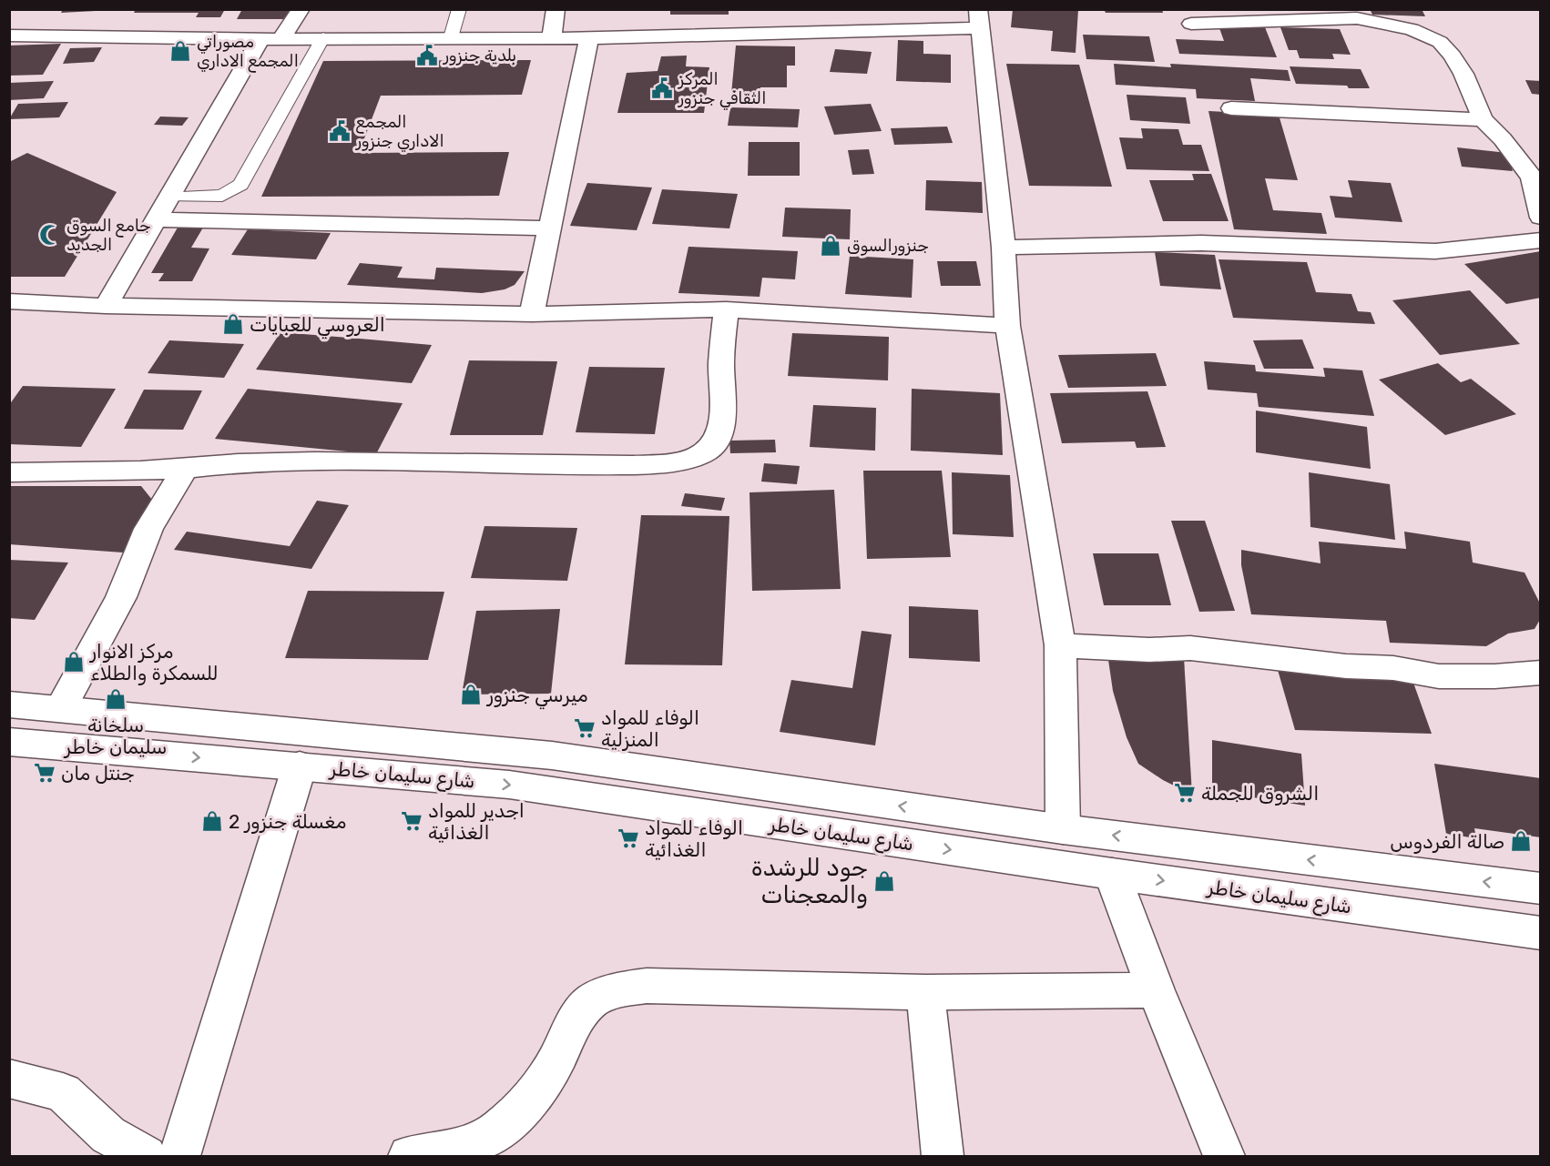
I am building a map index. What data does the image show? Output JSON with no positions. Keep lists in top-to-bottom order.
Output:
{
  "streets": {
    "street": ["شارع سليمان خاطر"]
  },
  "places": {
    "shop": [
      "مصوراتي المجمع الاداري",
      "جنزورالسوق",
      "العروسي للعبايات",
      "مركز الانوار للسمكرة والطلاء",
      "ميرسي جنزور",
      "سلخانة سليمان خاطر",
      "مغسلة جنزور 2",
      "صالة الفردوس",
      "جود للرشدة والمعجنات"
    ],
    "public building": ["بلدية جنزور", "المركز الثقافي جنزور", "المجمع الاداري جنزور"],
    "mosque": ["جامع السوق الجديد"],
    "supermarket": [
      "الوفاء للمواد المنزلية",
      "جنتل مان",
      "الشروق للجملة",
      "اجدير للمواد الغذائية",
      "الوفاء للمواد الغذائية"
    ]
  }
}
